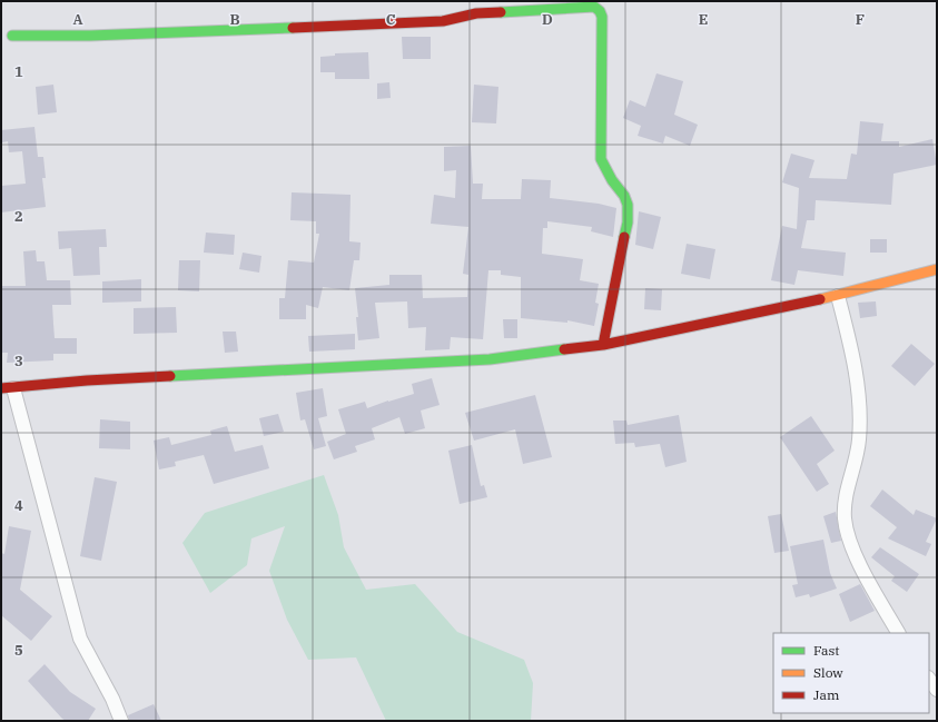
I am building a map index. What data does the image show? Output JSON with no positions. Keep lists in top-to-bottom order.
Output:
{
  "legend": ["Fast", "Slow", "Jam"],
  "grid": {
    "columns": [
      "A",
      "B",
      "C",
      "D",
      "E",
      "F"
    ],
    "rows": [
      "1",
      "2",
      "3",
      "4",
      "5"
    ]
  }
}
